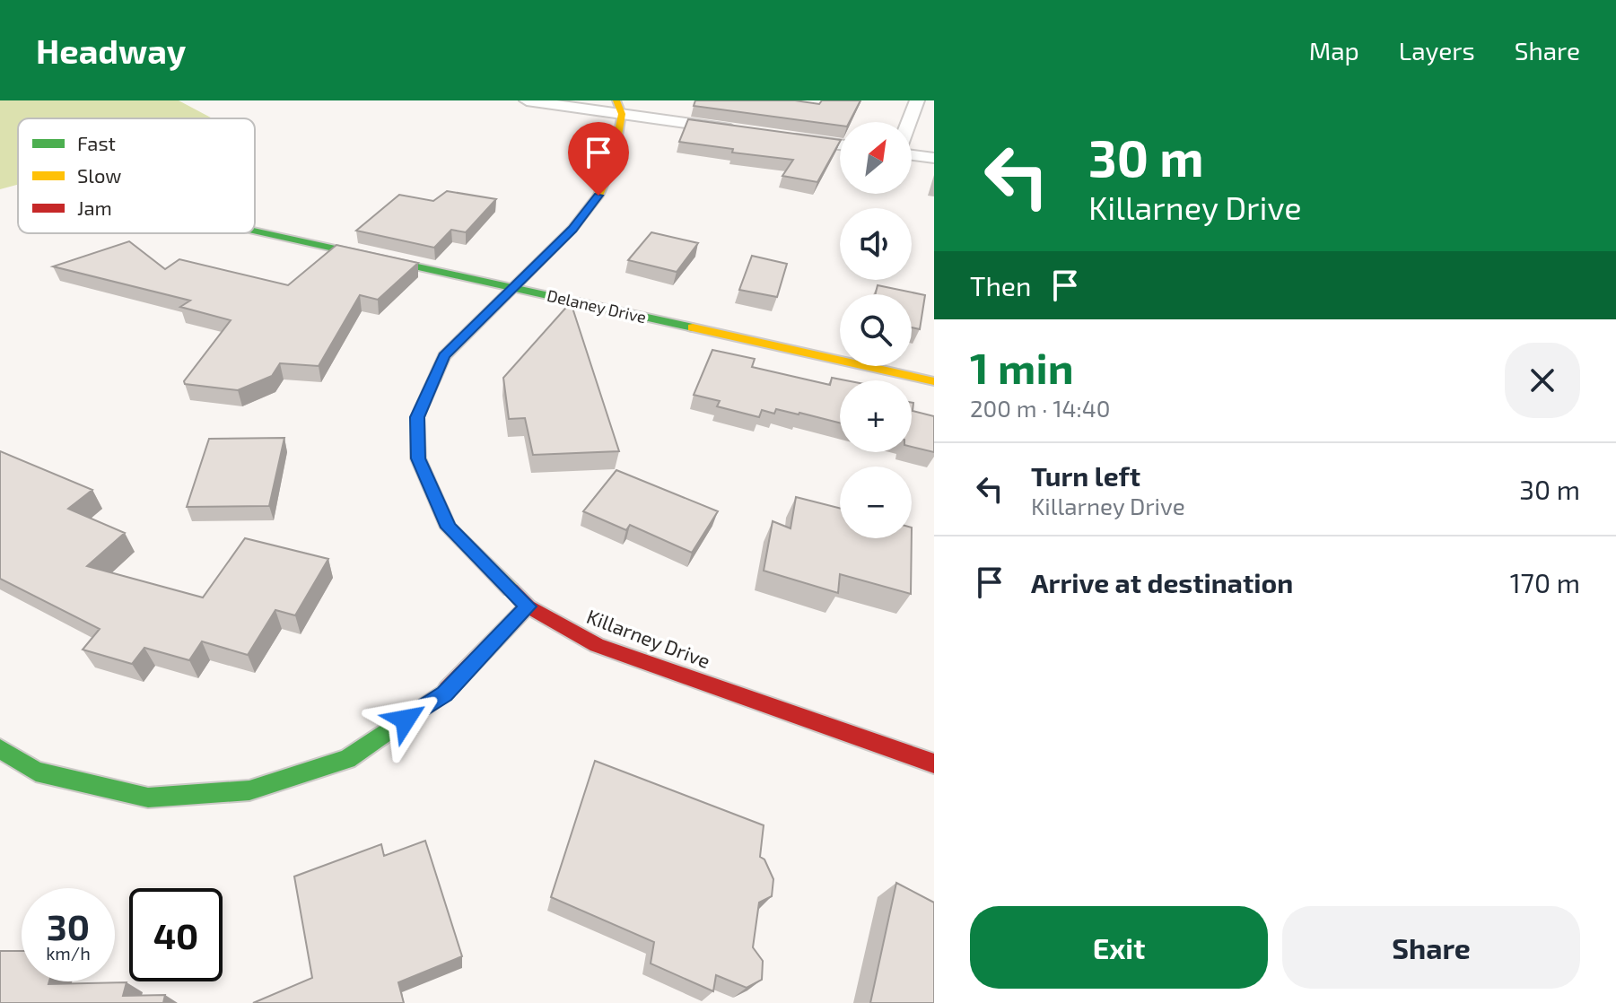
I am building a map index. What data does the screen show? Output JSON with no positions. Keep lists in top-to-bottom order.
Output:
{
  "streets": {
    "street": ["Delaney Drive", "Killarney Drive"]
  },
  "crossings": [
    ["Delaney Drive", "Killarney Drive"]
  ],
  "legend": ["Fast", "Slow", "Jam"],
  "north": "top right",
  "page": {
    "header": "Headway",
    "nav": ["Map", "Layers", "Share"],
    "turn": ["30 m", "Killarney Drive"],
    "map_buttons": ["+", "−"],
    "then": "Then",
    "heading": ["1 min", "200 m · 14:40"],
    "list": [
      {
        "name": "Turn left",
        "note": "Killarney Drive",
        "value": "30 m"
      },
      {
        "name": "Arrive at destination",
        "value": "170 m"
      }
    ],
    "speed": "30 km/h",
    "limit": "40",
    "buttons": ["Exit", "Share"]
  }
}
